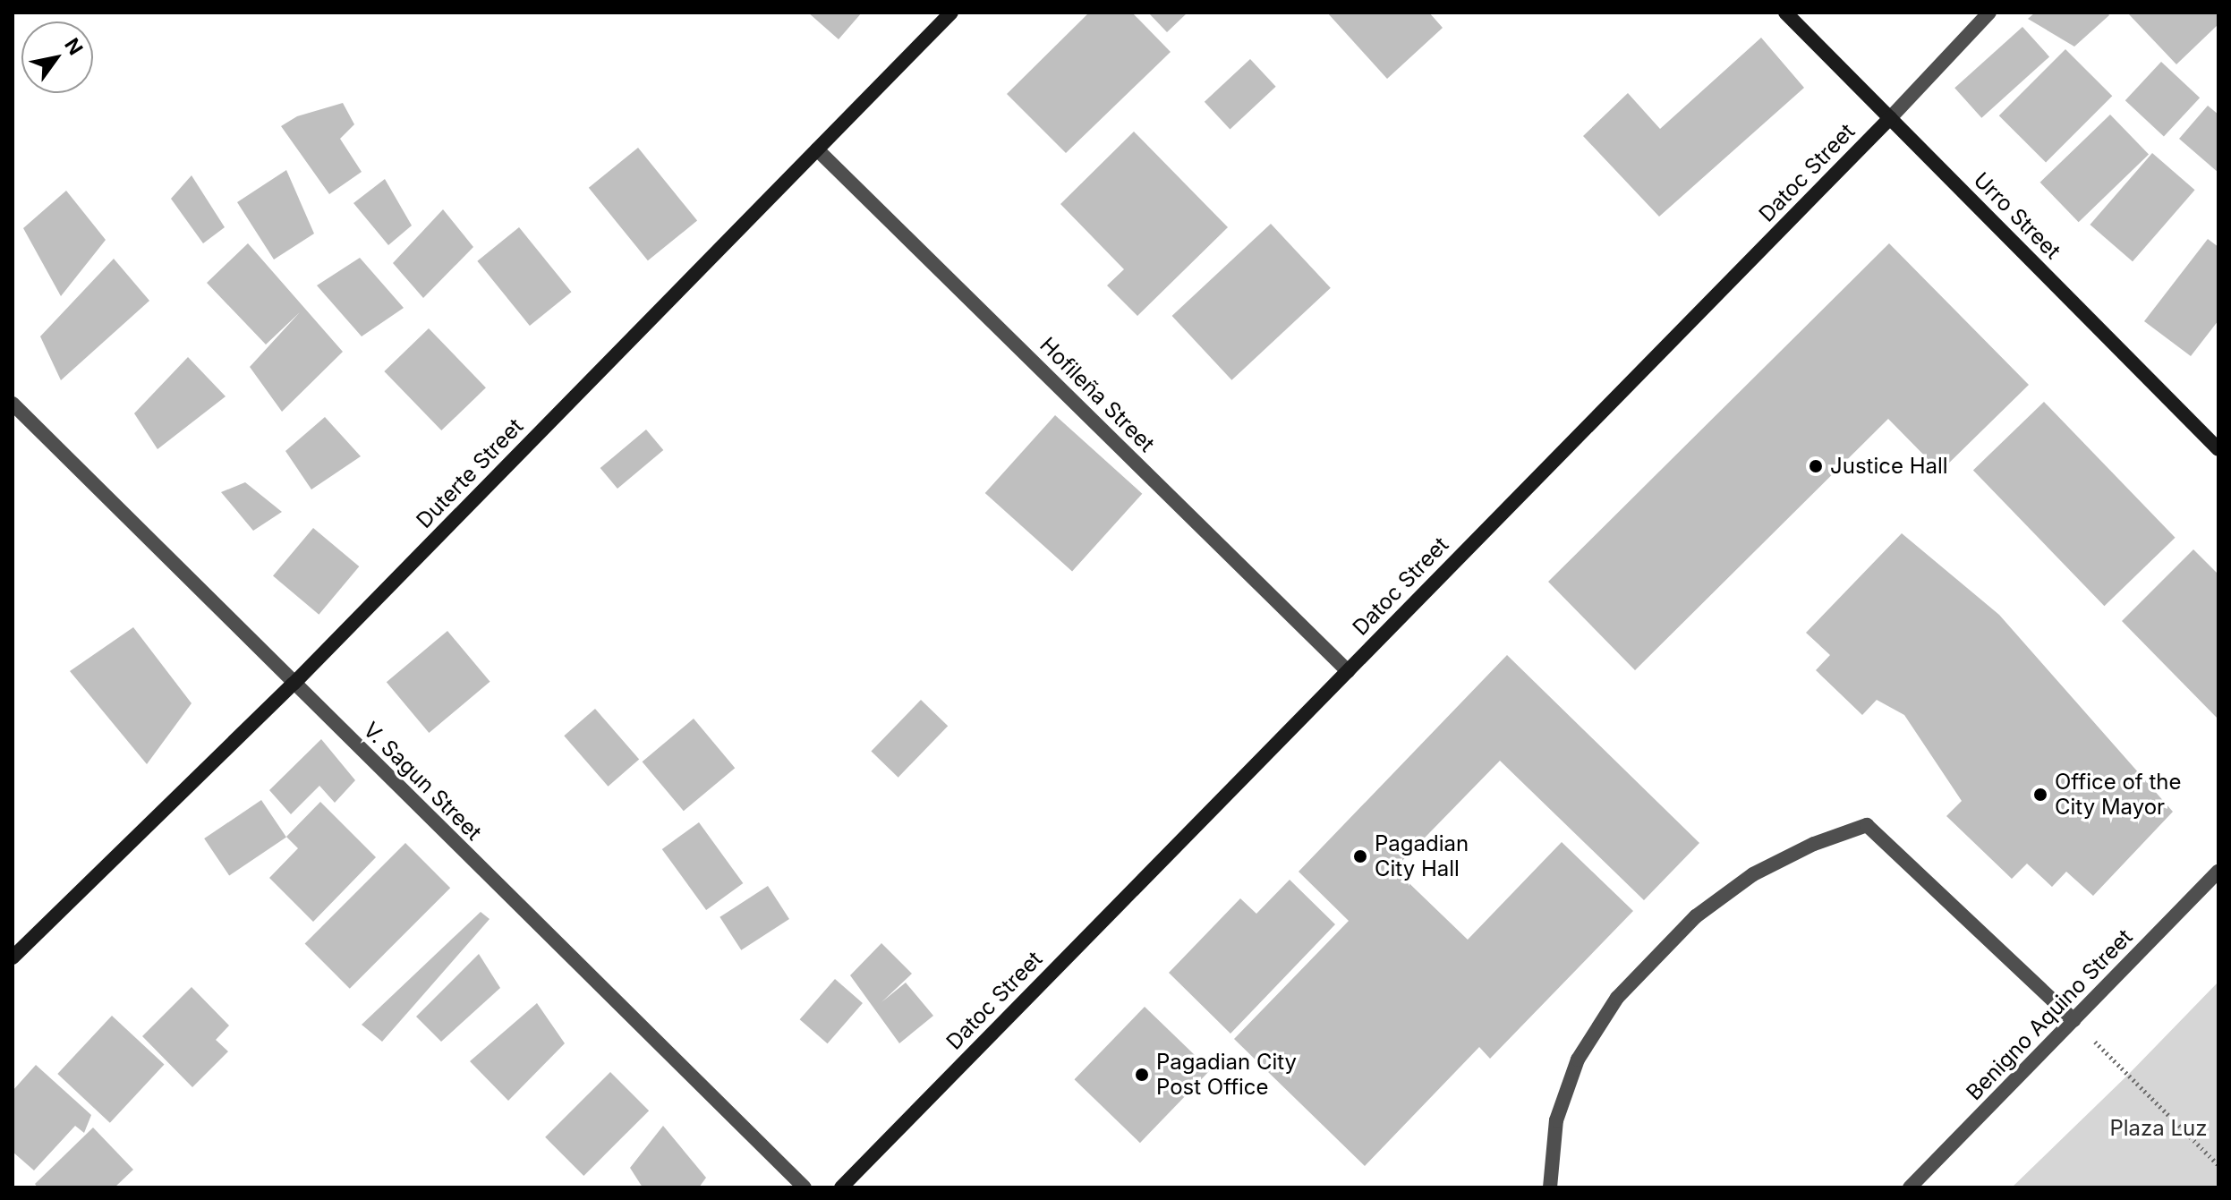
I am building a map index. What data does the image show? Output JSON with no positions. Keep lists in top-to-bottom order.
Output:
{
  "streets": {
    "street": [
      "Datoc Street",
      "Urro Street",
      "Hofileña Street",
      "Duterte Street",
      "V. Sagun Street",
      "Benigno Aquino Street"
    ]
  },
  "crossings": [
    ["Datoc Street", "Urro Street"],
    ["Datoc Street", "Hofileña Street"],
    ["Hofileña Street", "Duterte Street"],
    ["Duterte Street", "V. Sagun Street"]
  ],
  "parks": ["Plaza Luz"],
  "places": [
    "Justice Hall",
    "Office of the City Mayor",
    "Pagadian City Hall",
    "Pagadian City Post Office"
  ],
  "north": "top right"
}
